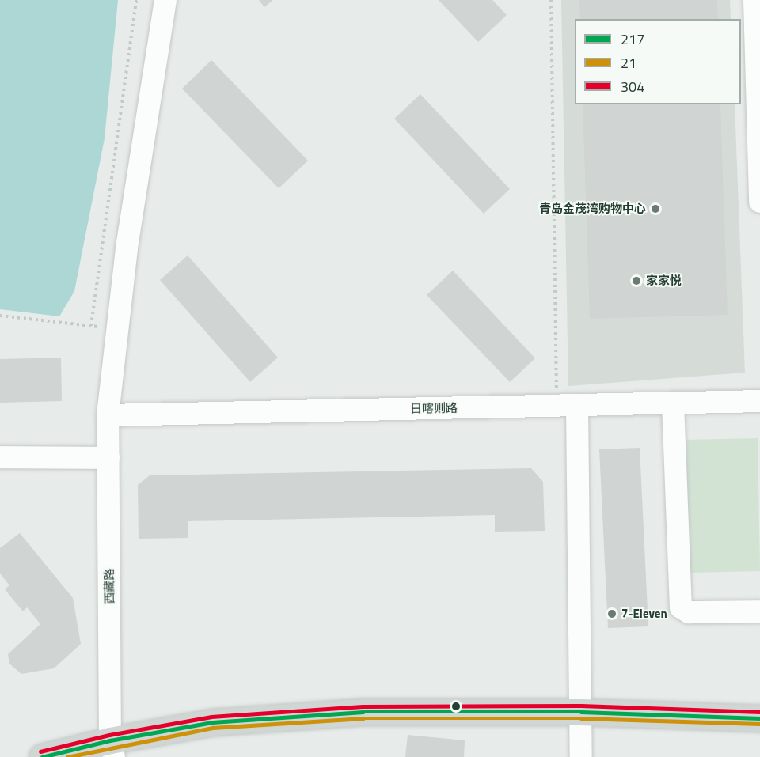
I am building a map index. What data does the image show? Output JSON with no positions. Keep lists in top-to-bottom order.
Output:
{
  "streets": {
    "street": ["日喀则路", "西藏路"]
  },
  "crossings": [
    ["日喀则路", "西藏路"]
  ],
  "places": ["青岛金茂湾购物中心", "家家悦", "7-Eleven"],
  "lines": ["transit line 304", "transit line 217", "transit line 21"],
  "legend": ["217", "21", "304"]
}
